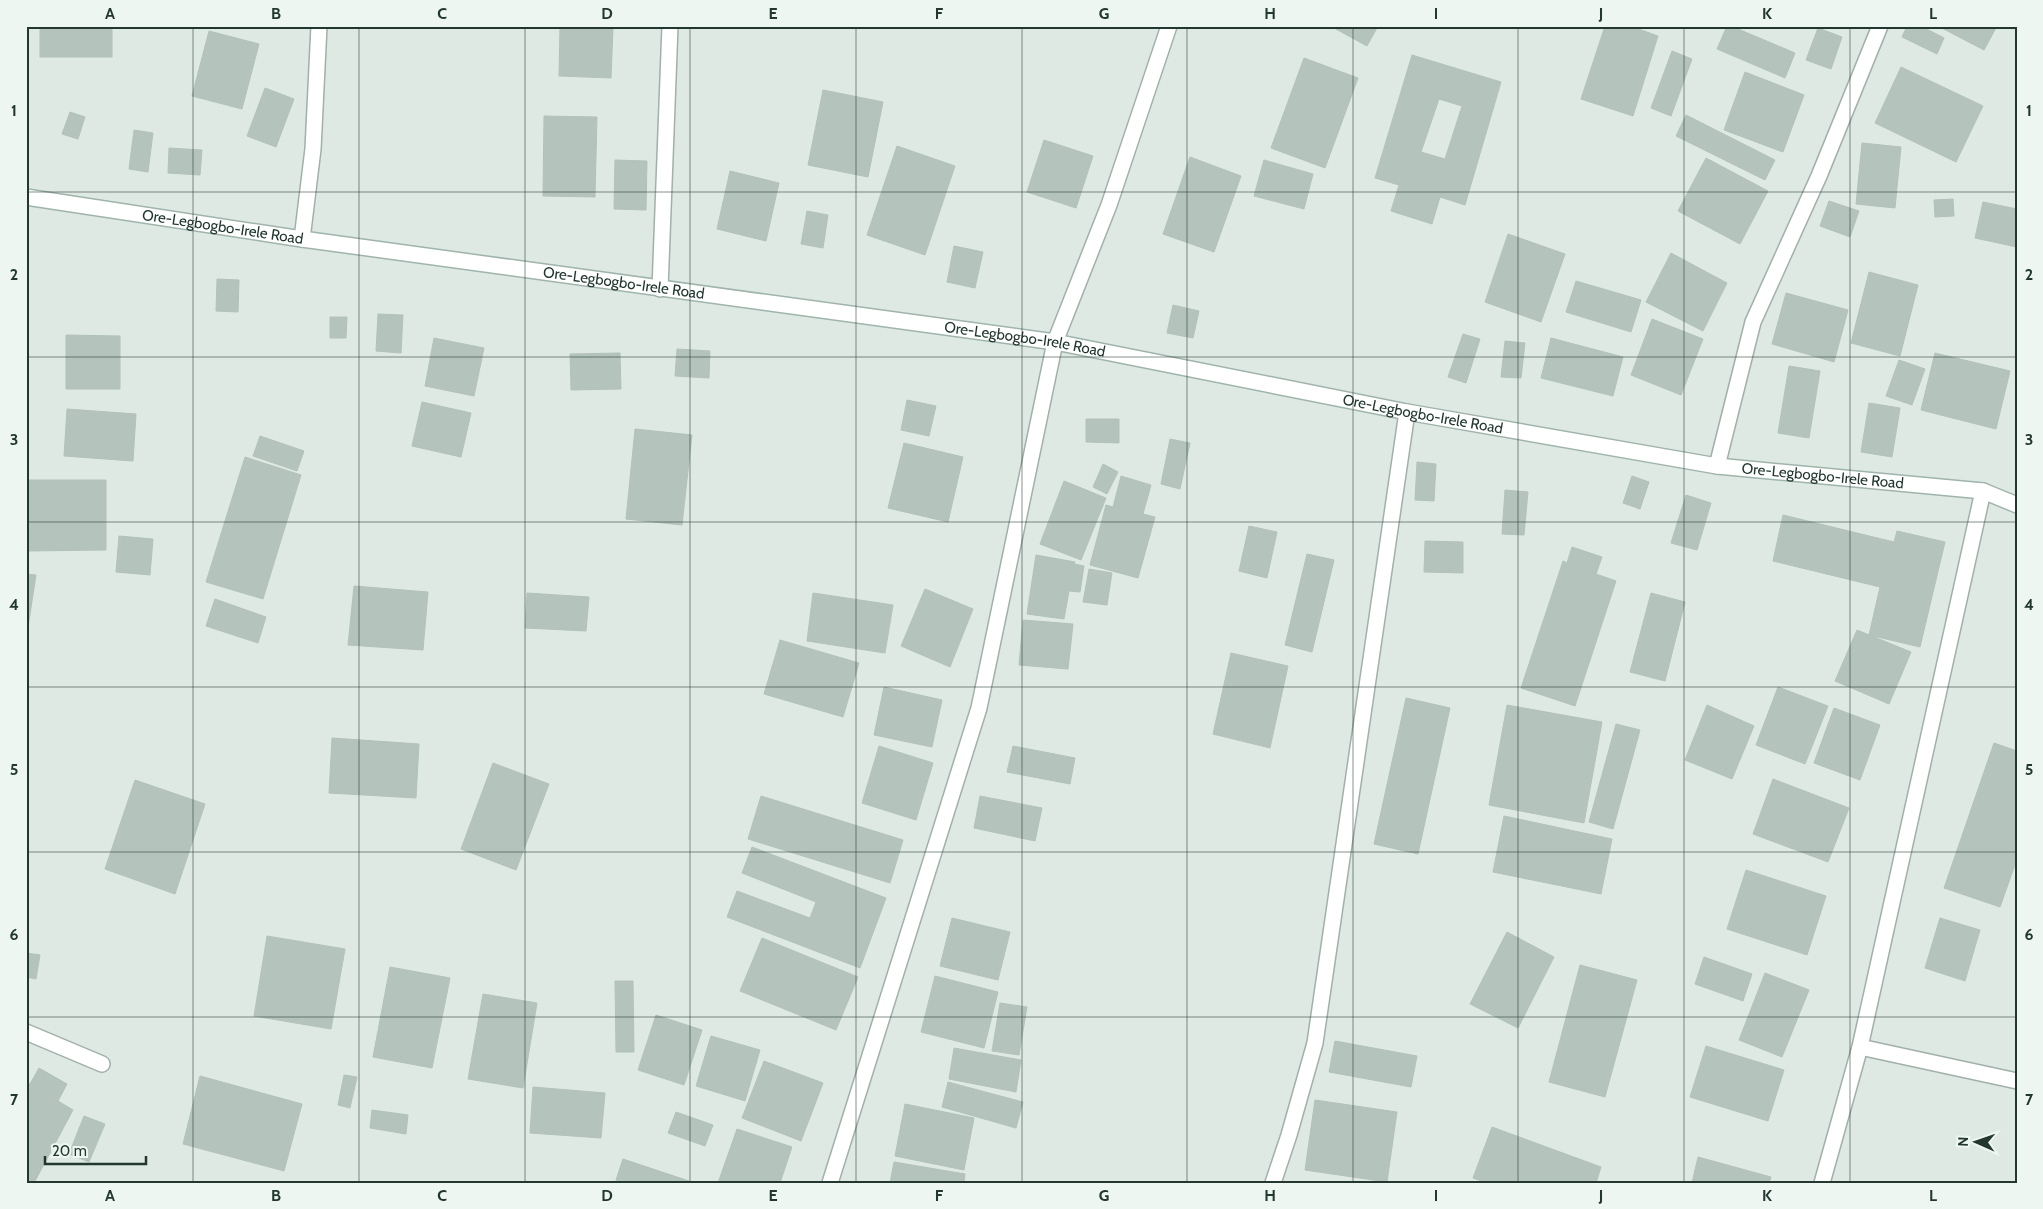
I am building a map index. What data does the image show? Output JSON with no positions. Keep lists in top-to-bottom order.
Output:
{
  "streets": {
    "street": ["Ore-Legbogbo-Irele Road"]
  },
  "scale_bar": "20 m",
  "north": "left",
  "grid": {
    "columns": [
      "A",
      "B",
      "C",
      "D",
      "E",
      "F",
      "G",
      "H",
      "I",
      "J",
      "K",
      "L"
    ],
    "rows": [
      "1",
      "2",
      "3",
      "4",
      "5",
      "6",
      "7"
    ]
  }
}
